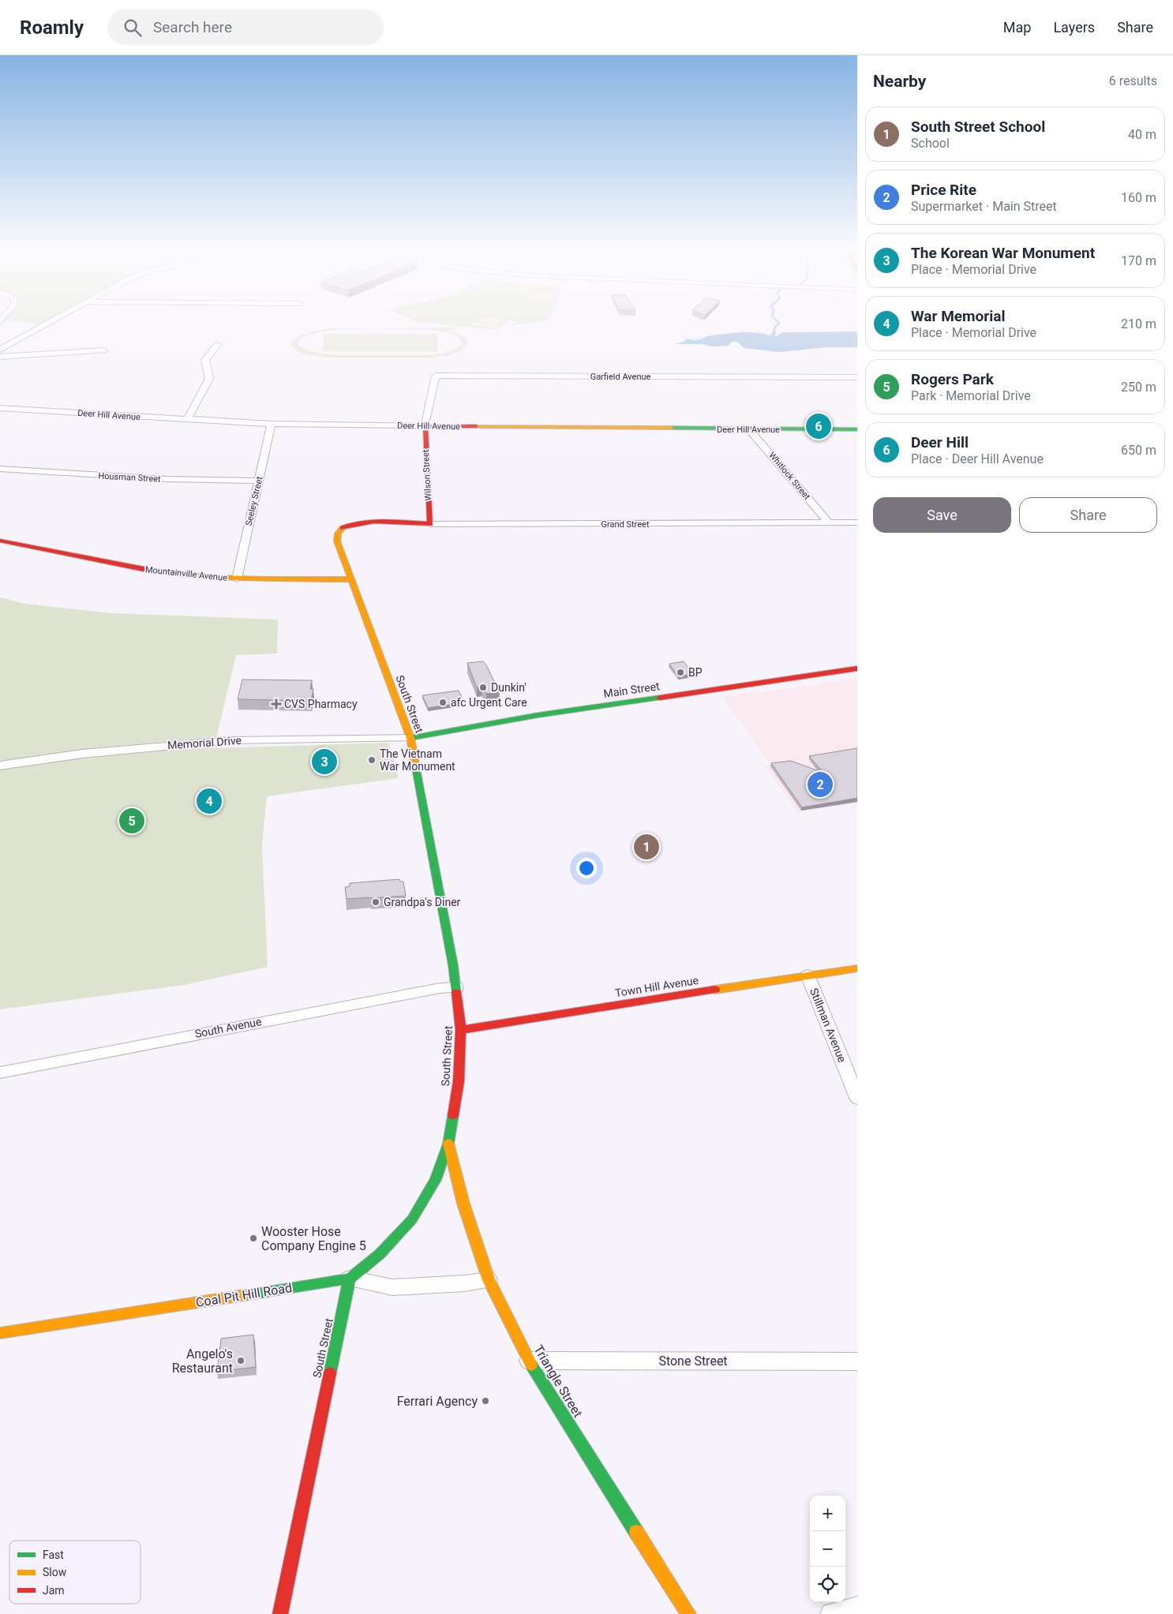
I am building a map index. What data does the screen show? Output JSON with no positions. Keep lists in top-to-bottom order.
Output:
{
  "streets": {
    "street": [
      "Garfield Avenue",
      "Deer Hill Avenue",
      "Wilson Street",
      "Whitlock Street",
      "Housman Street",
      "Seeley Street",
      "Grand Street",
      "Mountainville Avenue",
      "Main Street",
      "South Street",
      "Memorial Drive",
      "Town Hill Avenue",
      "Stillman Avenue",
      "South Avenue",
      "Coal Pit Hill Road",
      "Stone Street",
      "Triangle Street"
    ]
  },
  "crossings": [
    ["Garfield Avenue", "Deer Hill Avenue"],
    ["Garfield Avenue", "Wilson Street"],
    ["Deer Hill Avenue", "Wilson Street"],
    ["Deer Hill Avenue", "Whitlock Street"],
    ["Deer Hill Avenue", "Seeley Street"],
    ["Wilson Street", "Grand Street"],
    ["Whitlock Street", "Grand Street"],
    ["Housman Street", "Seeley Street"],
    ["Seeley Street", "Mountainville Avenue"],
    ["Grand Street", "South Street"],
    ["Mountainville Avenue", "South Street"],
    ["Main Street", "South Street"],
    ["Main Street", "Memorial Drive"],
    ["South Street", "Memorial Drive"],
    ["South Street", "Town Hill Avenue"],
    ["South Street", "South Avenue"],
    ["South Street", "Coal Pit Hill Road"],
    ["South Street", "Triangle Street"],
    ["Town Hill Avenue", "Stillman Avenue"],
    ["Coal Pit Hill Road", "Triangle Street"],
    ["Stone Street", "Triangle Street"]
  ],
  "places": {
    "other": [
      "BP",
      "Dunkin'",
      "afc Urgent Care",
      "The Vietnam War Monument",
      "Grandpa's Diner",
      "Wooster Hose Company Engine 5",
      "Angelo's Restaurant",
      "Ferrari Agency"
    ],
    "health": ["CVS Pharmacy"]
  },
  "legend": ["Fast", "Slow", "Jam"],
  "page": {
    "header": "Roamly",
    "search": "Search here",
    "nav": ["Map", "Layers", "Share"],
    "heading": ["Nearby", "6 results"],
    "list": [
      {
        "mark": "1",
        "name": "South Street School",
        "note": "School",
        "value": "40 m"
      },
      {
        "mark": "2",
        "name": "Price Rite",
        "note": "Supermarket · Main Street",
        "value": "160 m"
      },
      {
        "mark": "3",
        "name": "The Korean War Monument",
        "note": "Place · Memorial Drive",
        "value": "170 m"
      },
      {
        "mark": "4",
        "name": "War Memorial",
        "note": "Place · Memorial Drive",
        "value": "210 m"
      },
      {
        "mark": "5",
        "name": "Rogers Park",
        "note": "Park · Memorial Drive",
        "value": "250 m"
      },
      {
        "mark": "6",
        "name": "Deer Hill",
        "note": "Place · Deer Hill Avenue",
        "value": "650 m"
      }
    ],
    "pins": [
      "6",
      "3",
      "2",
      "4",
      "5",
      "1"
    ],
    "buttons": ["Save", "Share"],
    "map_buttons": ["+", "−"]
  }
}
